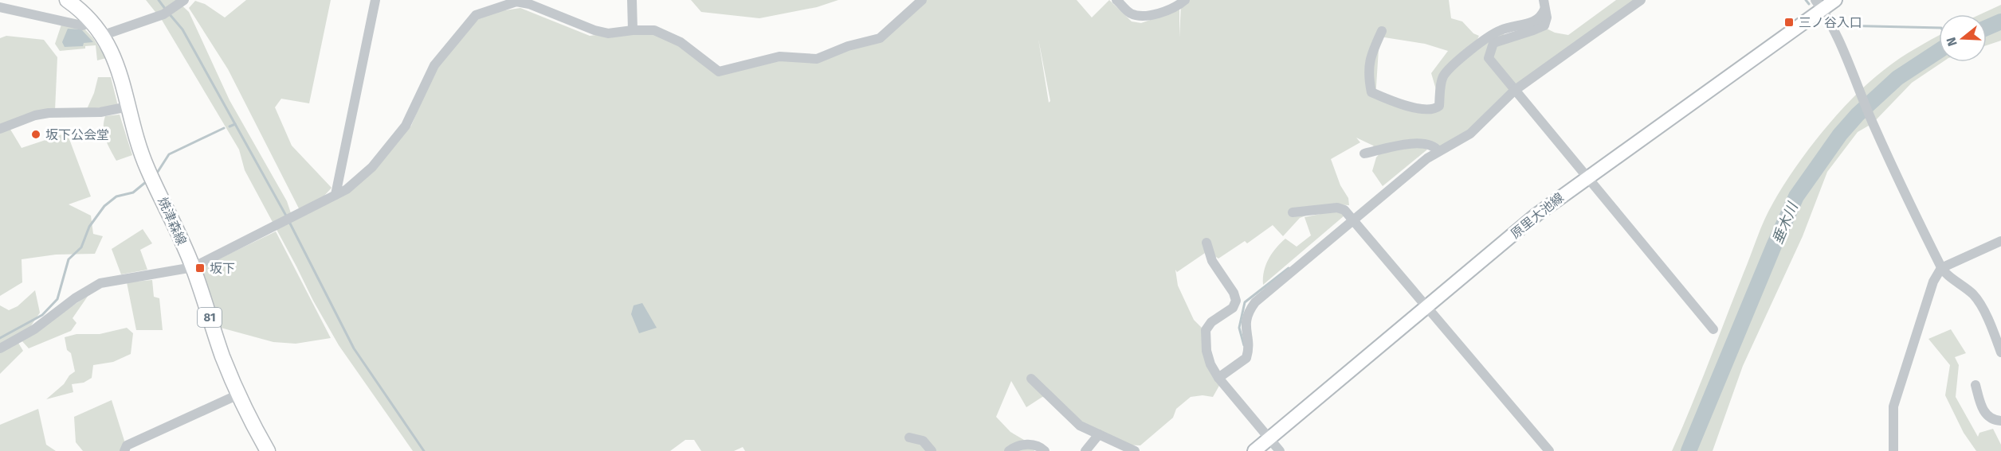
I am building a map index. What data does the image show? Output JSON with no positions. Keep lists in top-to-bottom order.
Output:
{
  "streets": {
    "main road": ["原里大池線", "焼津森線", "81"]
  },
  "water": ["垂木川"],
  "places": {
    "transit": ["三ノ谷入口", "坂下"],
    "other": ["坂下公会堂"]
  },
  "north": "left"
}
